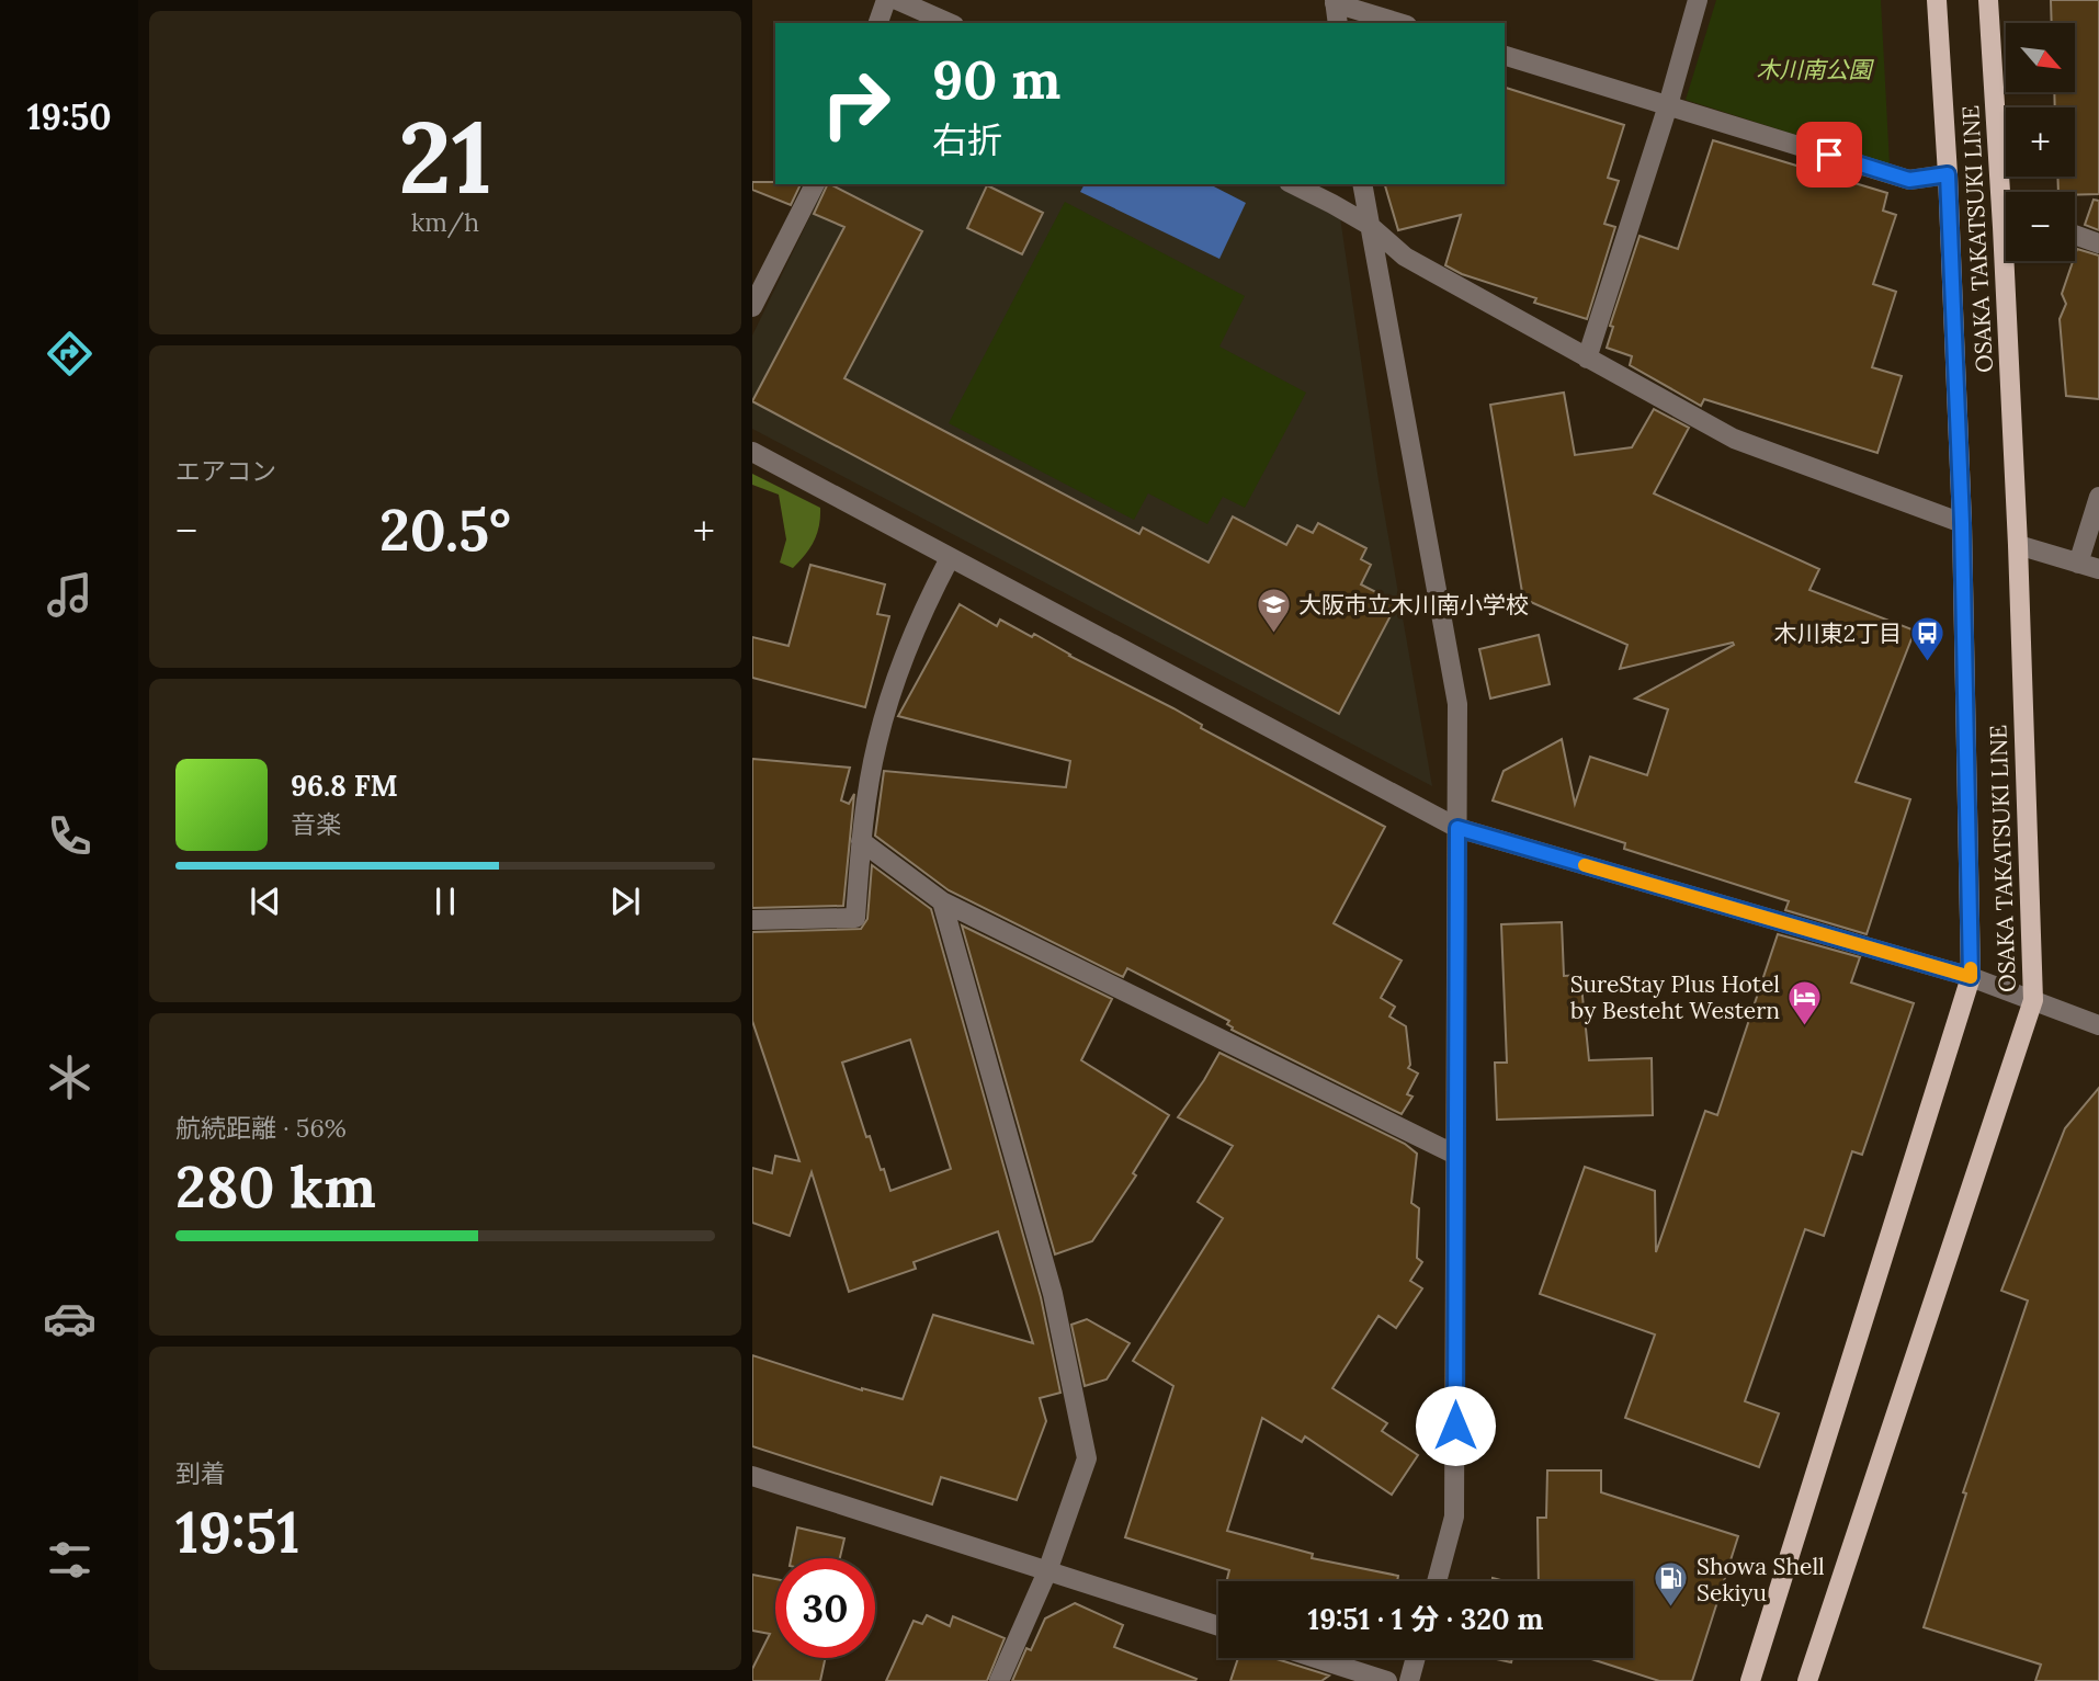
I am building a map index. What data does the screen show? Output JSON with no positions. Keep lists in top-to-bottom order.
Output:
{
  "streets": {
    "main road": ["OSAKA TAKATSUKI LINE"]
  },
  "parks": ["木川南公園"],
  "places": {
    "school or university": ["大阪市立木川南小学校"],
    "bus stop": ["木川東2丁目"],
    "hotel": ["SureStay Plus Hotel by Besteht Western"],
    "fuel station": ["Showa Shell Sekiyu"]
  },
  "north": "bottom right",
  "page": {
    "tabs": "19:50",
    "tile": [
      ["21", "km/h"],
      "エアコン",
      ["航続距離 · 56%", "280 km"],
      ["到着", "19:51"]
    ],
    "map_buttons": ["+", "−"],
    "turn": ["90 m", "右折"],
    "heat": ["−", "20.5°", "+"],
    "song": ["96.8 FM", "音楽"],
    "limit": "30",
    "trip": "19:51 · 1 分 · 320 m"
  }
}
